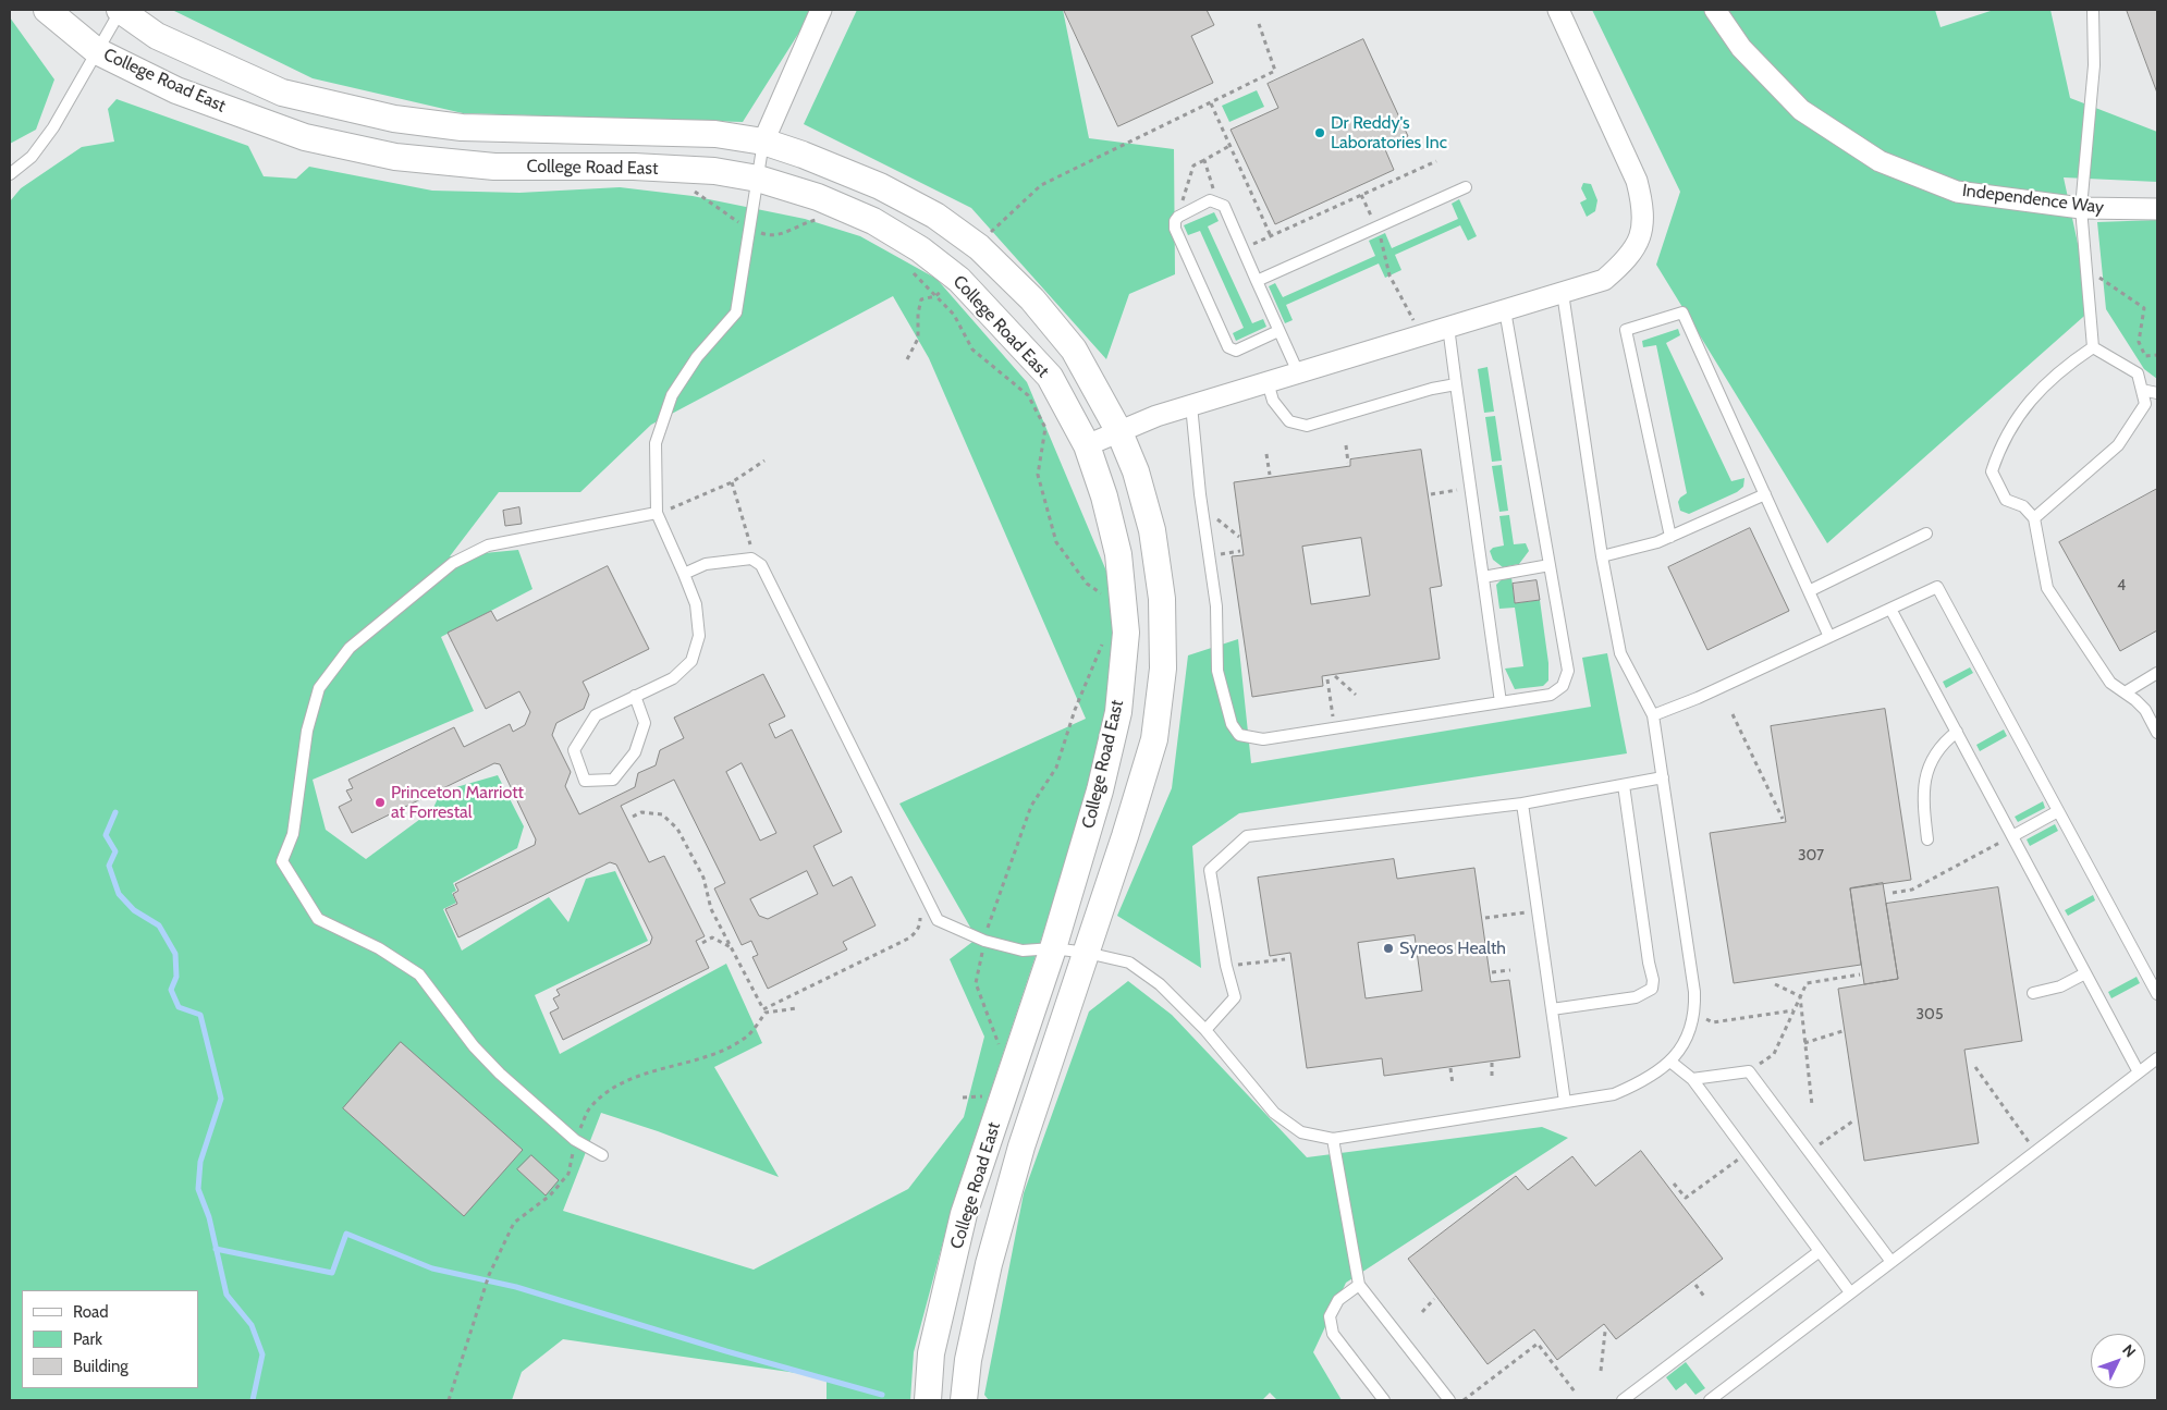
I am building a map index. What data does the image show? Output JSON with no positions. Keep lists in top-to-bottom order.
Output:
{
  "streets": {
    "street": ["College Road East", "Independence Way"]
  },
  "places": ["Dr Reddy's Laboratories Inc", "Princeton Marriott at Forrestal", "Syneos Health"],
  "house_numbers": ["4", "307", "305"],
  "legend": ["Road", "Park", "Building"],
  "north": "top right"
}
